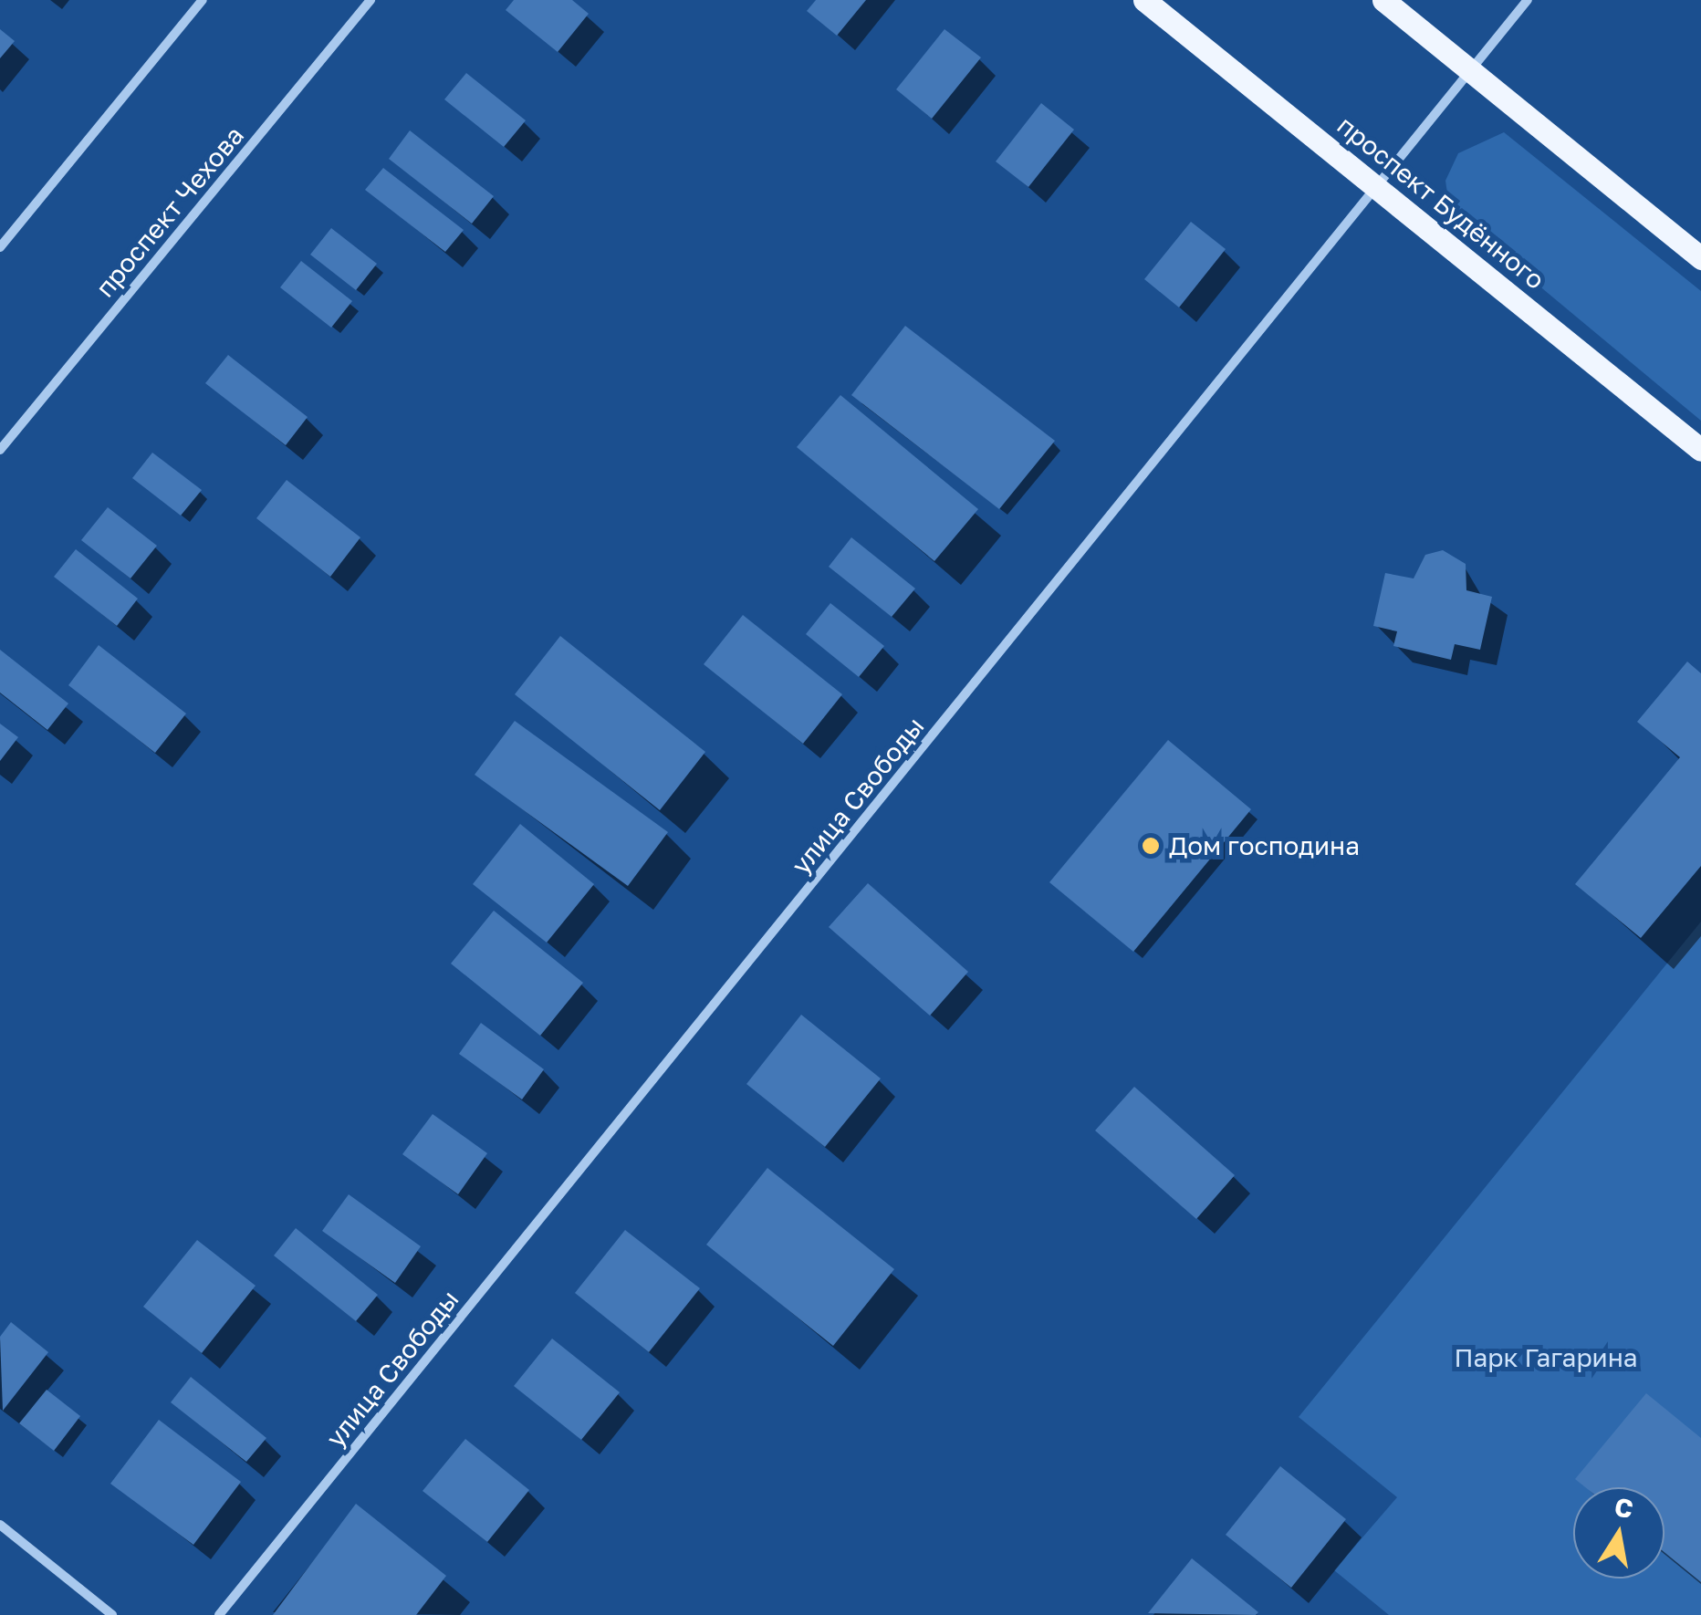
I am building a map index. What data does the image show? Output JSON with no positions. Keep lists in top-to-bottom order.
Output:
{
  "streets": {
    "main road": ["проспект Будённого"],
    "street": ["проспект Чехова", "улица Свободы"]
  },
  "crossings": [
    ["проспект Будённого", "улица Свободы"]
  ],
  "parks": ["Парк Гагарина"],
  "places": ["Дом господина"],
  "north": "top"
}
